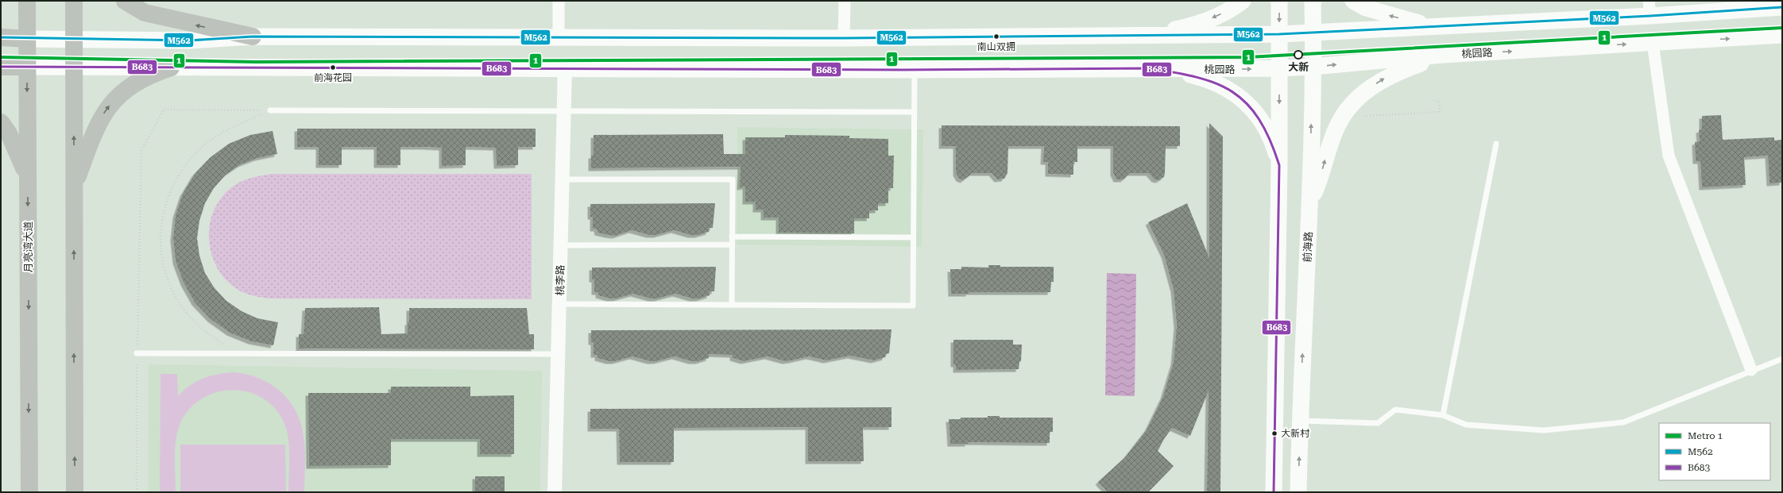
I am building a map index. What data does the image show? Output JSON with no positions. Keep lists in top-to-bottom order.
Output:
{
  "streets": {
    "main road": ["桃园路", "月亮湾大道", "前海路"],
    "street": ["桃李路"]
  },
  "crossings": [
    ["桃园路", "月亮湾大道"],
    ["桃园路", "前海路"],
    ["桃园路", "桃李路"]
  ],
  "places": [
    "南山双拥",
    "大新",
    "前海花园",
    "大新村"
  ],
  "lines": ["transit line M562", "metro line 1", "transit line B683"],
  "legend": ["Metro 1", "M562", "B683"]
}
